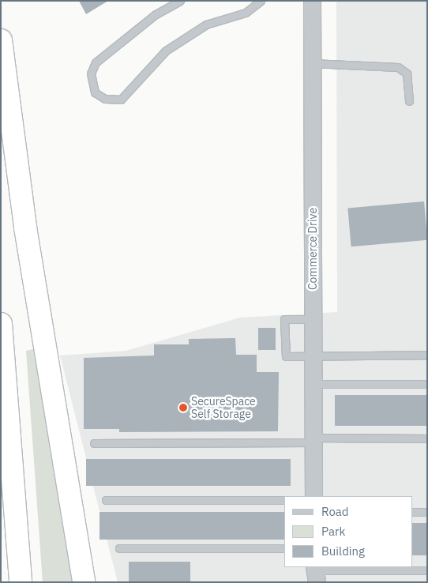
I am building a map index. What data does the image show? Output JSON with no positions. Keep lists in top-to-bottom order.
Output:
{
  "streets": {
    "street": ["Commerce Drive"]
  },
  "places": ["SecureSpace Self Storage"],
  "legend": ["Road", "Park", "Building"]
}
